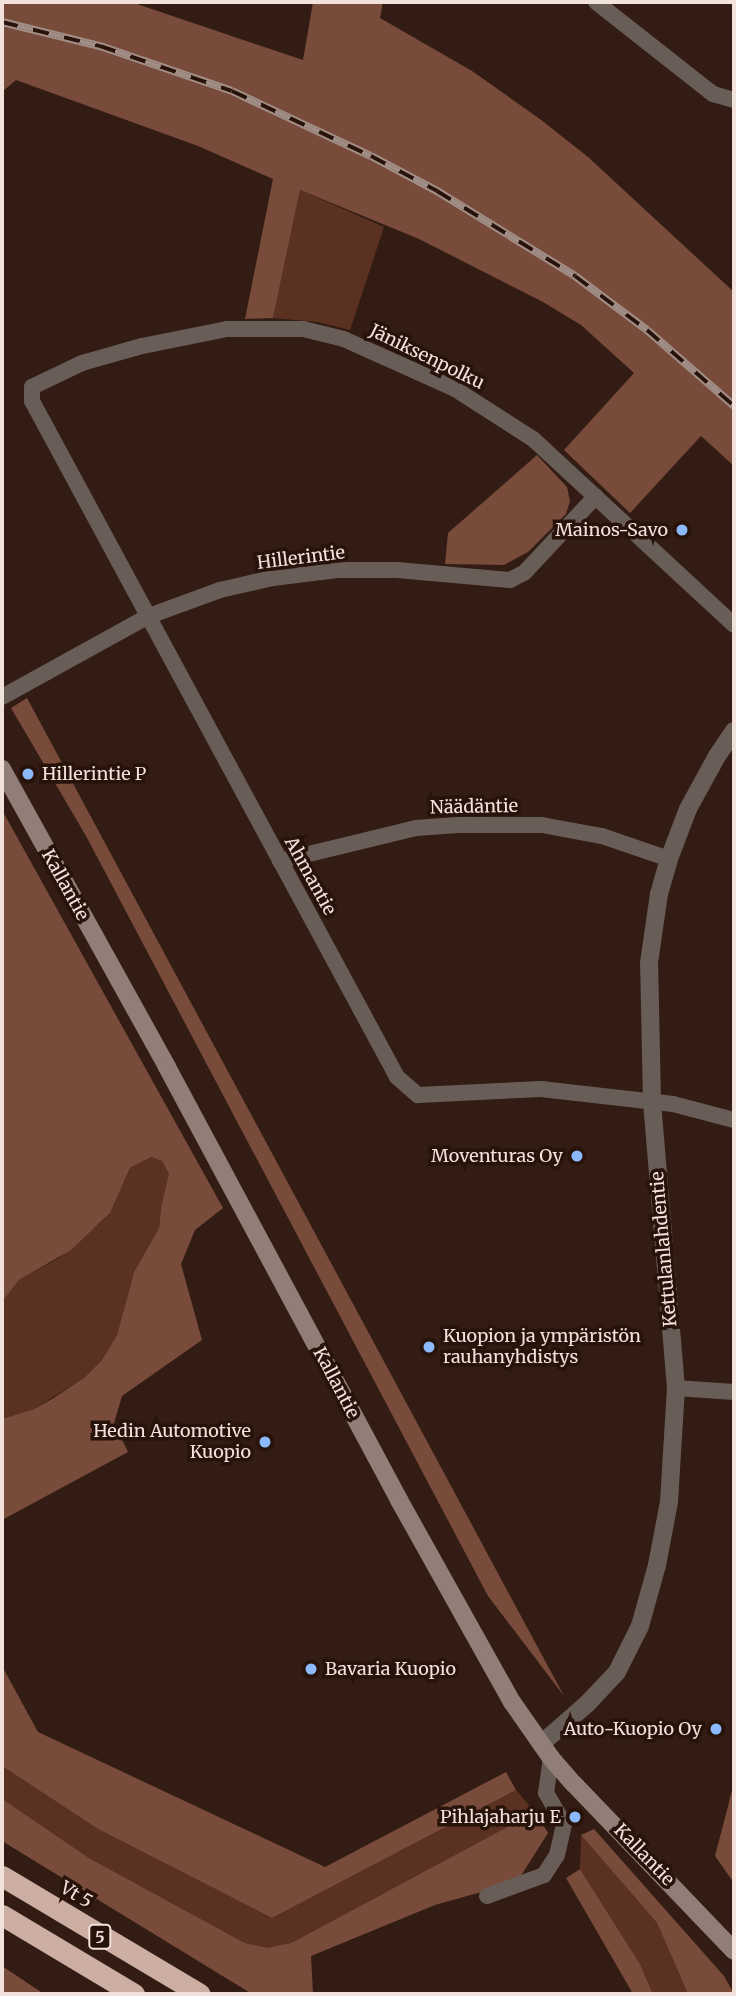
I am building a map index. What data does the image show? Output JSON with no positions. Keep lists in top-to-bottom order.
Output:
{
  "streets": {
    "highway": ["Vt 5", "5"],
    "main road": ["Kallantie"],
    "street": [
      "Jäniksenpolku",
      "Hillerintie",
      "Näädäntie",
      "Ahmantie",
      "Kettulanlahdentie"
    ]
  },
  "crossings": [
    ["Jäniksenpolku", "Hillerintie"],
    ["Jäniksenpolku", "Ahmantie"],
    ["Hillerintie", "Ahmantie"],
    ["Näädäntie", "Ahmantie"],
    ["Näädäntie", "Kettulanlahdentie"],
    ["Ahmantie", "Kettulanlahdentie"],
    ["Kallantie", "Kettulanlahdentie"]
  ],
  "places": [
    "Mainos-Savo",
    "Hillerintie P",
    "Moventuras Oy",
    "Kuopion ja ympäristön rauhanyhdistys",
    "Hedin Automotive Kuopio",
    "Bavaria Kuopio",
    "Auto-Kuopio Oy",
    "Pihlajaharju E"
  ]
}
